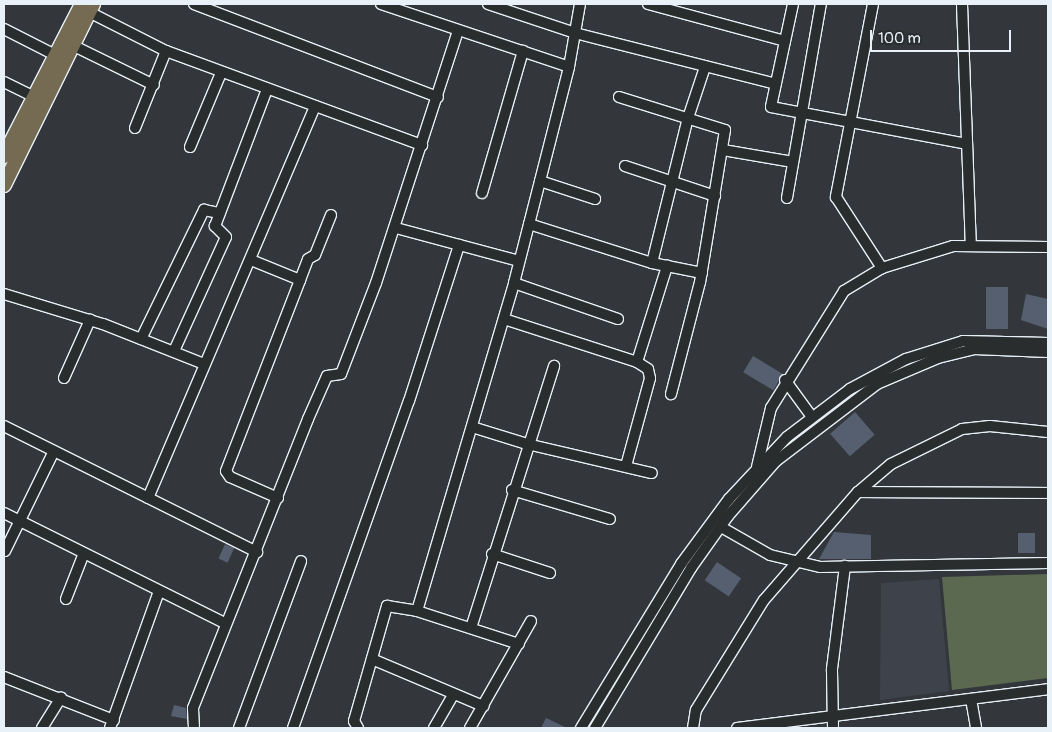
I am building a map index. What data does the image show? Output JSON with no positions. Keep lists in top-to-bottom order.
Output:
{
  "scale_bar": "100 m"
}
